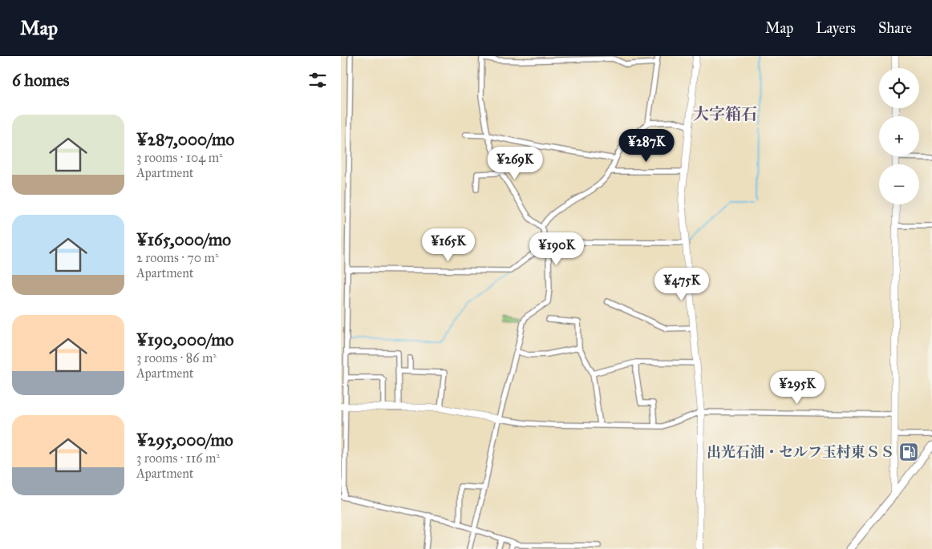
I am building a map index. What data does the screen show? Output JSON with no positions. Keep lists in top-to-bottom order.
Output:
{
  "districts": ["大字箱石"],
  "places": {
    "fuel station": ["出光石油・セルフ玉村東ＳＳ"]
  },
  "page": {
    "header": "Map",
    "nav": ["Map", "Layers", "Share"],
    "heading": "6 homes",
    "map_buttons": ["+", "−"],
    "list": [
      {
        "name": "¥287,000/mo",
        "note": "3 rooms · 104 m² · Apartment"
      },
      {
        "name": "¥165,000/mo",
        "note": "2 rooms · 70 m² · Apartment"
      },
      {
        "name": "¥190,000/mo",
        "note": "3 rooms · 86 m² · Apartment"
      },
      {
        "name": "¥295,000/mo",
        "note": "3 rooms · 116 m² · Apartment"
      }
    ],
    "price": [
      "¥287K",
      "¥269K",
      "¥165K",
      "¥190K",
      "¥475K",
      "¥295K"
    ]
  }
}
